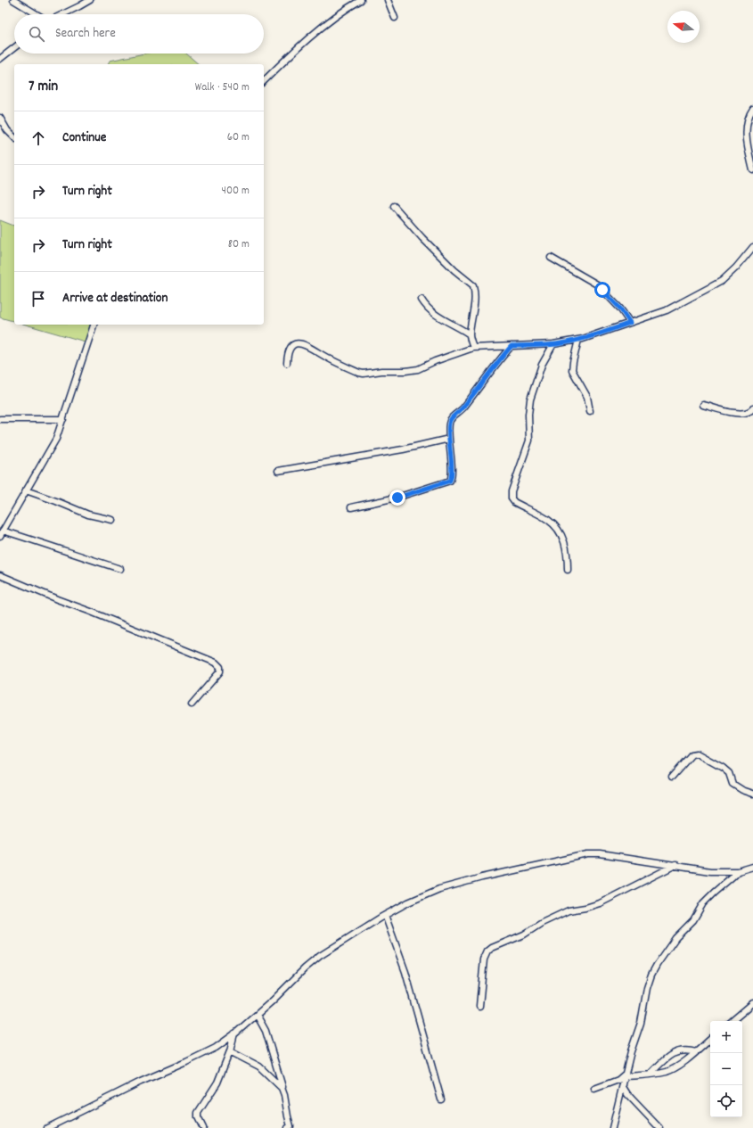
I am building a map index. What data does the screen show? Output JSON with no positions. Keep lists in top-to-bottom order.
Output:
{
  "north": "left",
  "page": {
    "search": "Search here",
    "heading": ["7 min", "Walk · 540 m"],
    "list": [
      ["Continue", "60 m"],
      ["Turn right", "400 m"],
      ["Turn right", "80 m"],
      "Arrive at destination"
    ],
    "map_buttons": ["+", "−"]
  }
}
